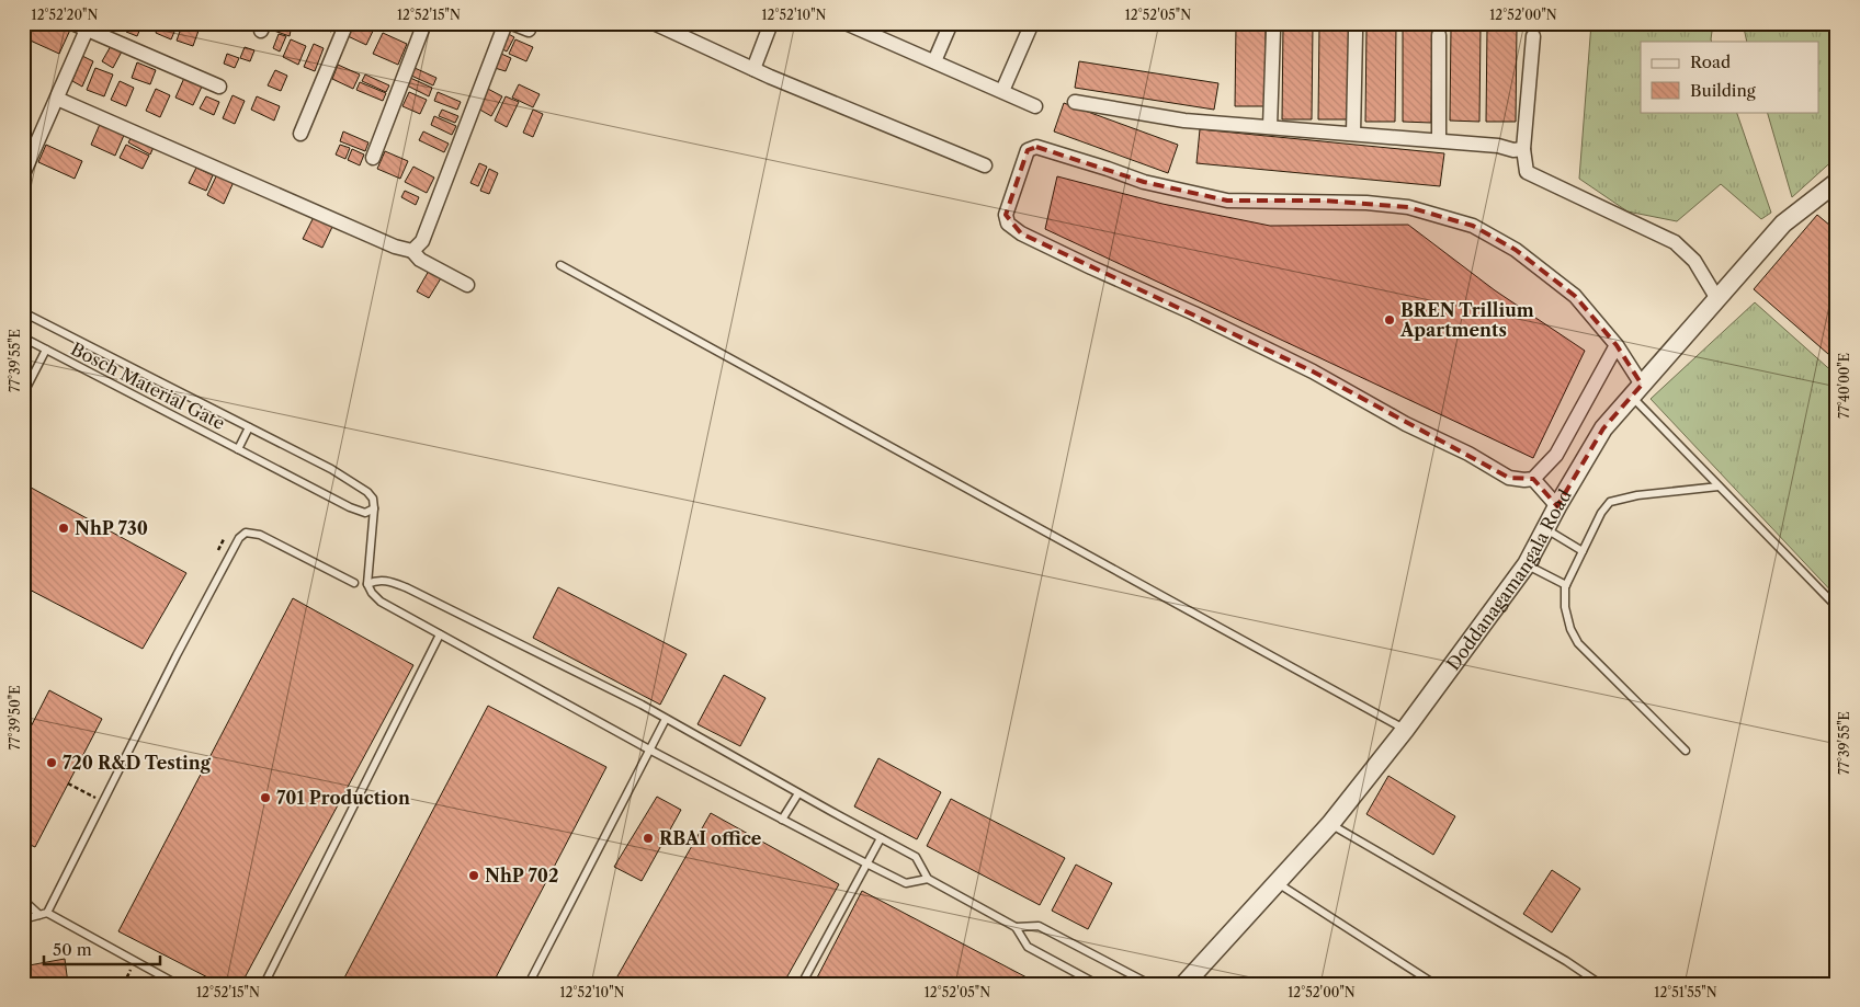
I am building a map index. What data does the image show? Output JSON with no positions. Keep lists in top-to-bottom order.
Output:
{
  "streets": {
    "street": ["Doddanagamangala Road"],
    "lane": ["Bosch Material Gate"]
  },
  "places": [
    "BREN Trillium Apartments",
    "NhP 730",
    "720 R&D Testing",
    "701 Production",
    "RBAI office",
    "NhP 702"
  ],
  "legend": ["Road", "Building"],
  "scale_bar": "50 m",
  "coordinates": [
    "12°52'20\"N",
    "12°52'15\"N",
    "12°52'10\"N",
    "12°52'05\"N",
    "12°52'00\"N",
    "77°39'55\"E",
    "77°40'00\"E",
    "77°39'50\"E",
    "12°51'55\"N"
  ]
}
